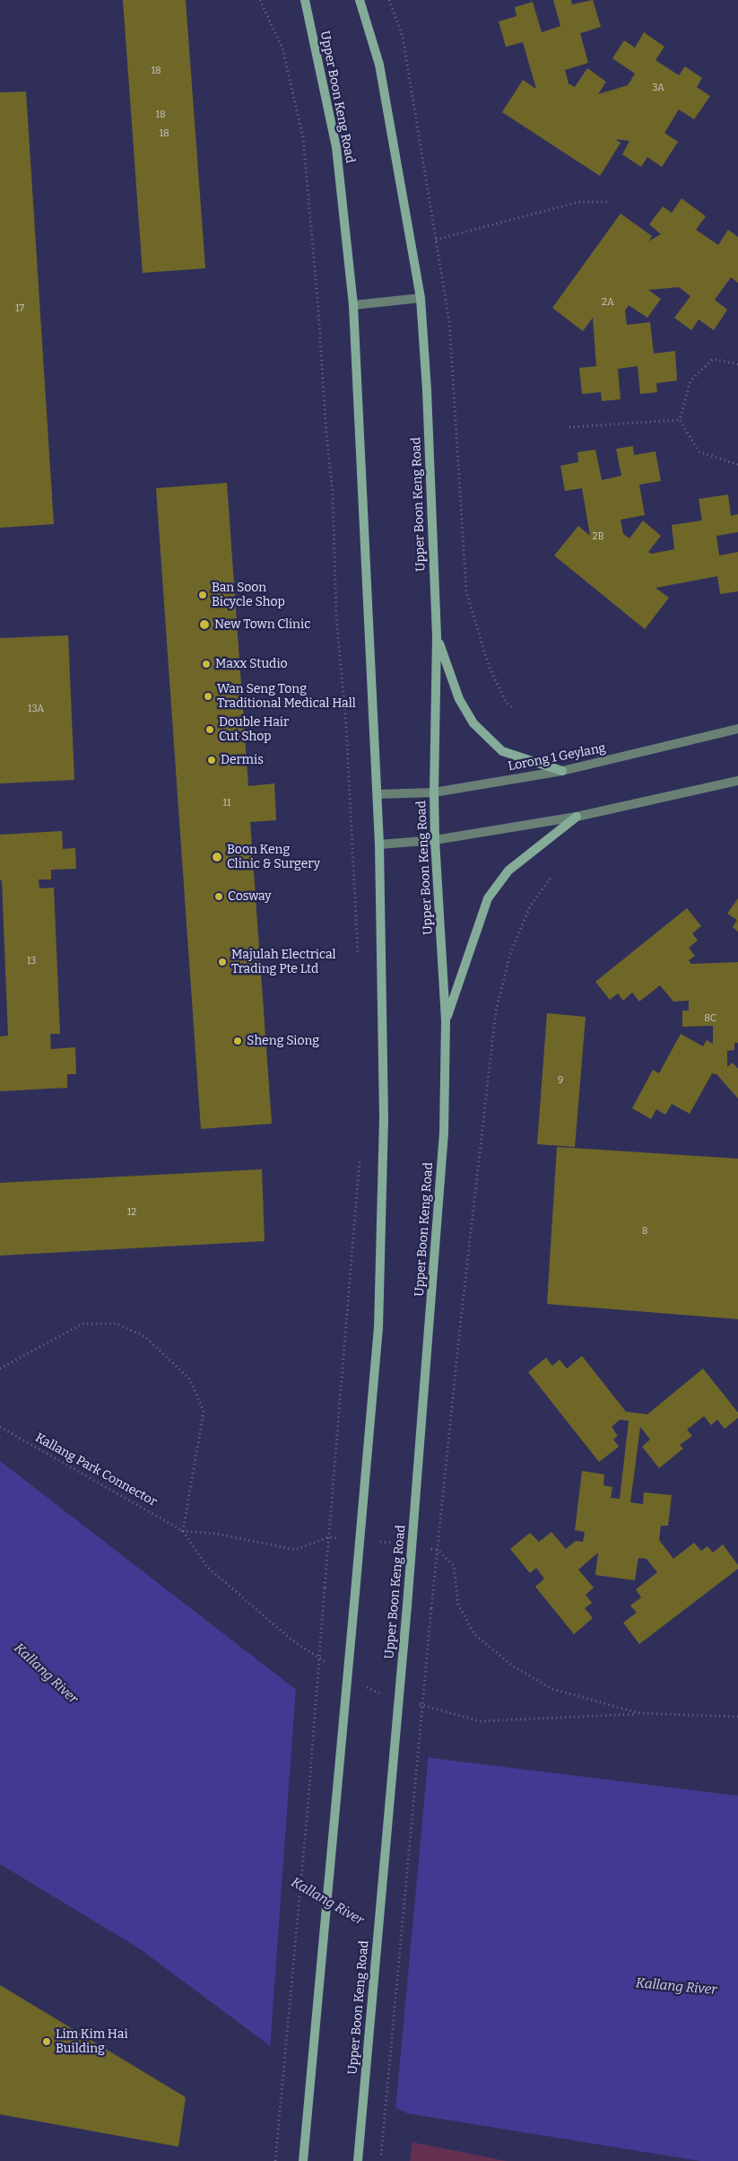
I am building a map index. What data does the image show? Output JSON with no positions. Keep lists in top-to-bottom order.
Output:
{
  "streets": {
    "main road": ["Upper Boon Keng Road"],
    "street": ["Lorong 1 Geylang"],
    "path": ["Kallang Park Connector"]
  },
  "crossings": [
    ["Upper Boon Keng Road", "Lorong 1 Geylang"],
    ["Upper Boon Keng Road", "Kallang Park Connector"]
  ],
  "water": ["Kallang River"],
  "places": [
    "Ban Soon Bicycle Shop",
    "New Town Clinic",
    "Maxx Studio",
    "Wan Seng Tong Traditional Medical Hall",
    "Double Hair Cut Shop",
    "Dermis",
    "Boon Keng Clinic & Surgery",
    "Cosway",
    "Majulah Electrical Trading Pte Ltd",
    "Sheng Siong",
    "Lim Kim Hai Building"
  ],
  "house_numbers": [
    "18",
    "3A",
    "18",
    "18",
    "2A",
    "17",
    "2B",
    "13A",
    "11",
    "13",
    "8C",
    "9",
    "12",
    "8"
  ]
}
